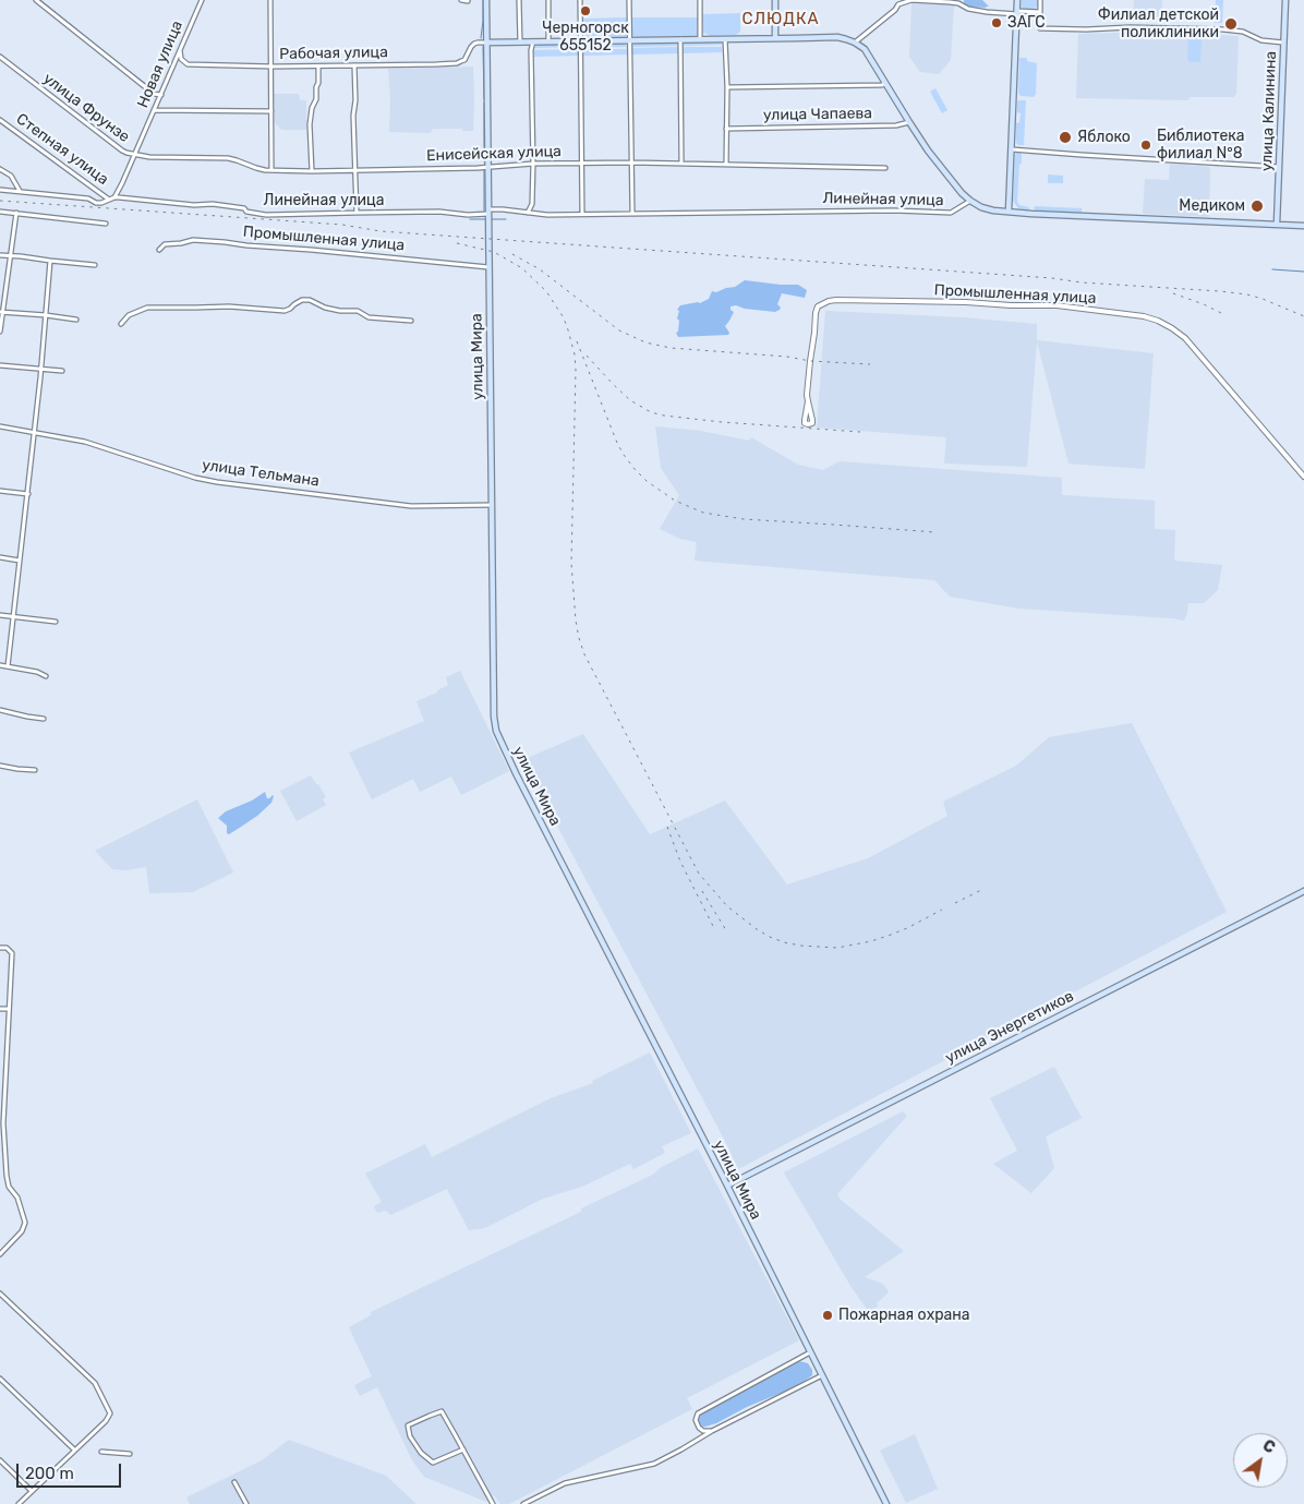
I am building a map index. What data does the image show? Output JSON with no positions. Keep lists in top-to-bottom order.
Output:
{
  "streets": {
    "main road": [
      "улица Калинина",
      "улица Чапаева",
      "улица Мира",
      "улица Энергетиков"
    ],
    "street": [
      "Рабочая улица",
      "Новая улица",
      "улица Фрунзе",
      "Степная улица",
      "Енисейская улица",
      "Линейная улица",
      "Промышленная улица",
      "улица Тельмана"
    ]
  },
  "crossings": [
    ["Рабочая улица", "Новая улица"],
    ["Новая улица", "улица Фрунзе"],
    ["Новая улица", "Линейная улица"],
    ["улица Фрунзе", "Енисейская улица"],
    ["улица Чапаева", "Линейная улица"],
    ["Степная улица", "Линейная улица"],
    ["Енисейская улица", "улица Мира"],
    ["Линейная улица", "улица Мира"],
    ["Промышленная улица", "улица Мира"],
    ["улица Мира", "улица Тельмана"],
    ["улица Мира", "улица Энергетиков"]
  ],
  "districts": ["СЛЮДКА"],
  "places": [
    "Черногорск 655152",
    "ЗАГС",
    "Филиал детской поликлиники",
    "Яблоко",
    "Библиотека филиал N°8",
    "Медиком",
    "Пожарная охрана"
  ],
  "scale_bar": "200 m",
  "north": "top right"
}
